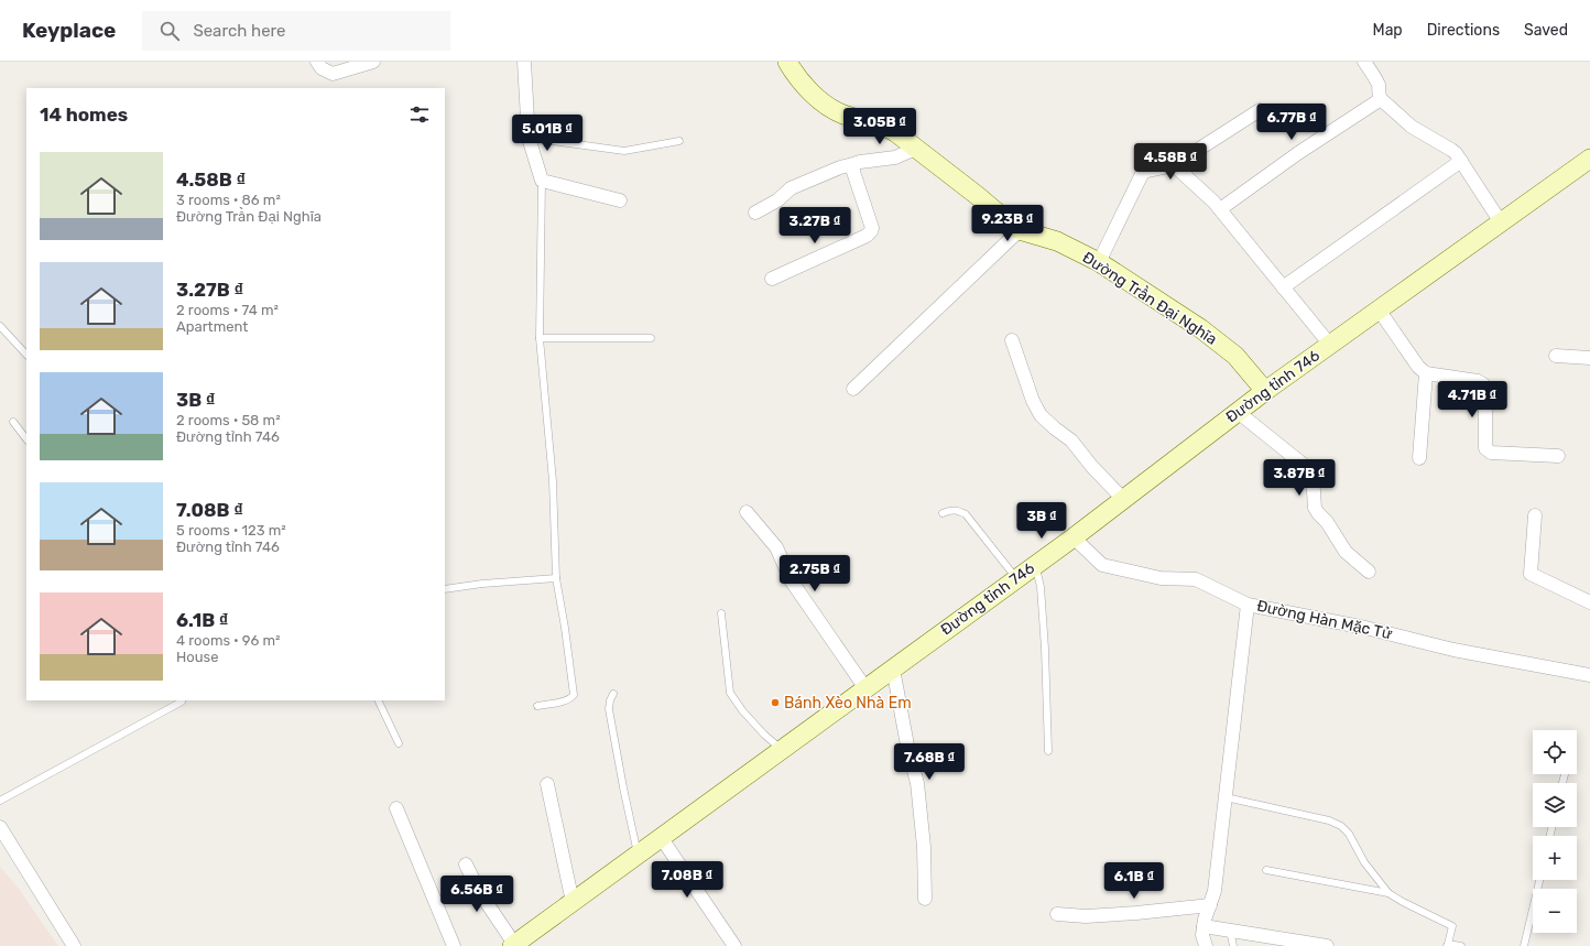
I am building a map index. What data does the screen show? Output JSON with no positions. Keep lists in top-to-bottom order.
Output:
{
  "streets": {
    "main road": ["Đường Trần Đại Nghĩa", "Đường tỉnh 746"],
    "street": ["Đường Hàn Mặc Tử"]
  },
  "crossings": [
    ["Đường Trần Đại Nghĩa", "Đường tỉnh 746"],
    ["Đường tỉnh 746", "Đường Hàn Mặc Tử"]
  ],
  "places": ["Bánh Xèo Nhà Em"],
  "page": {
    "header": "Keyplace",
    "search": "Search here",
    "nav": ["Map", "Directions", "Saved"],
    "heading": "14 homes",
    "price": [
      "6.77B ₫",
      "3.05B ₫",
      "5.01B ₫",
      "4.58B ₫",
      "9.23B ₫",
      "3.27B ₫",
      "4.71B ₫",
      "3.87B ₫",
      "3B ₫",
      "2.75B ₫",
      "7.68B ₫",
      "7.08B ₫",
      "6.1B ₫",
      "6.56B ₫"
    ],
    "list": [
      {
        "name": "4.58B ₫",
        "note": "3 rooms · 86 m² · Đường Trần Đại Nghĩa"
      },
      {
        "name": "3.27B ₫",
        "note": "2 rooms · 74 m² · Apartment"
      },
      {
        "name": "3B ₫",
        "note": "2 rooms · 58 m² · Đường tỉnh 746"
      },
      {
        "name": "7.08B ₫",
        "note": "5 rooms · 123 m² · Đường tỉnh 746"
      },
      {
        "name": "6.1B ₫",
        "note": "4 rooms · 96 m² · House"
      }
    ],
    "map_buttons": ["+", "−"]
  }
}
